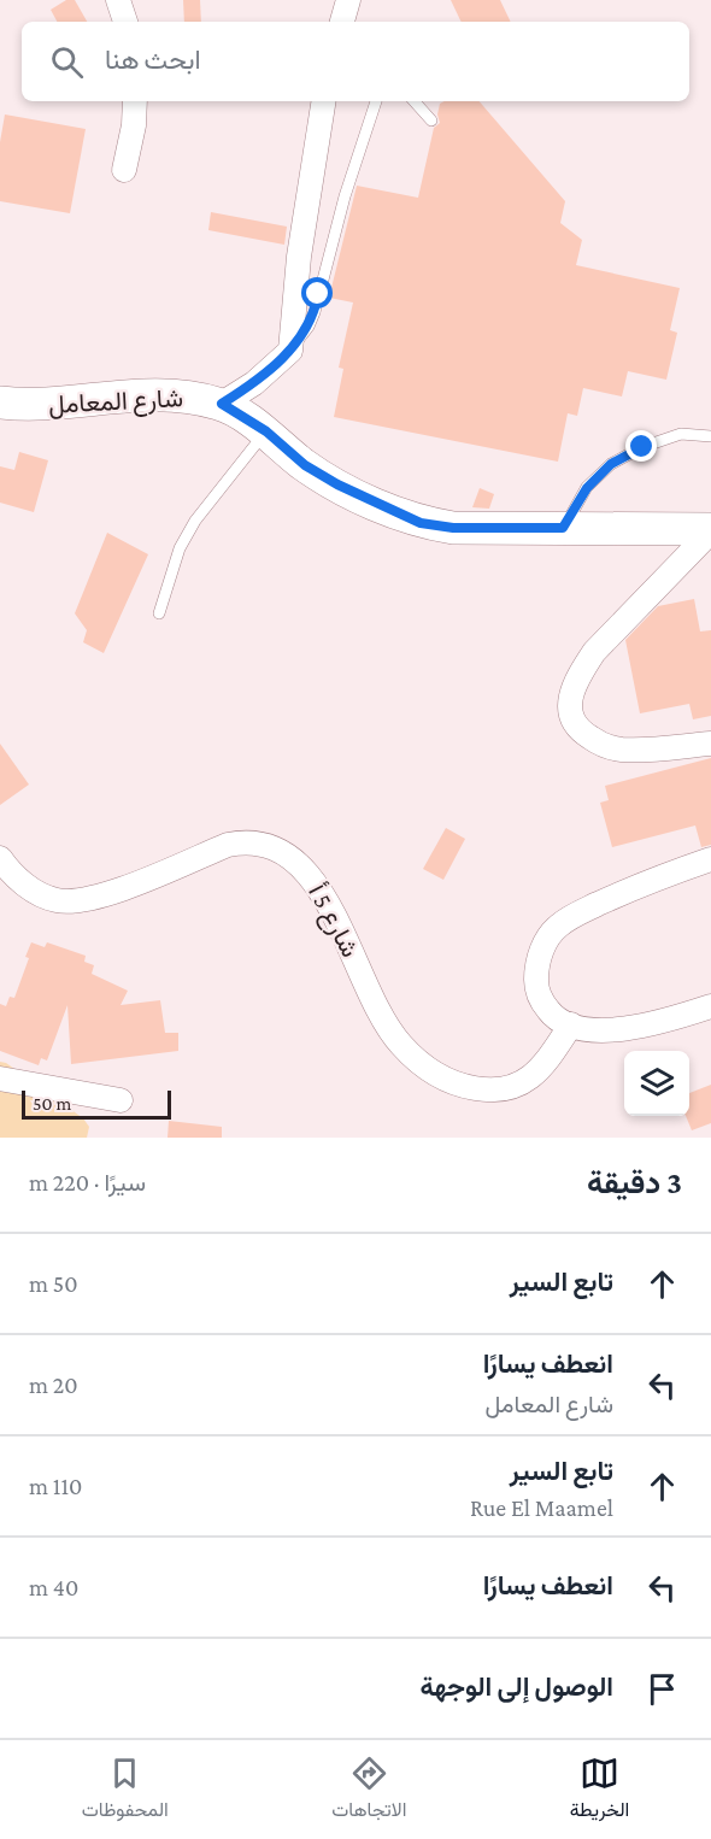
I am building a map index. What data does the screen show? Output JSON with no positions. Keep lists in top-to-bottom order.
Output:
{
  "streets": {
    "street": ["شارع المعامل", "شارع 5 أ"]
  },
  "scale_bar": "50 m",
  "page": {
    "search": "ابحث هنا",
    "scale": "50 m",
    "heading": ["3 دقيقة", "سيرًا · 220 m"],
    "list": [
      ["تابع السير", "50 m"],
      ["انعطف يسارًا", "شارع المعامل", "20 m"],
      ["تابع السير", "Rue El Maamel", "110 m"],
      ["انعطف يسارًا", "40 m"],
      "الوصول إلى الوجهة"
    ],
    "nav": ["الخريطة", "الاتجاهات", "المحفوظات"]
  }
}
